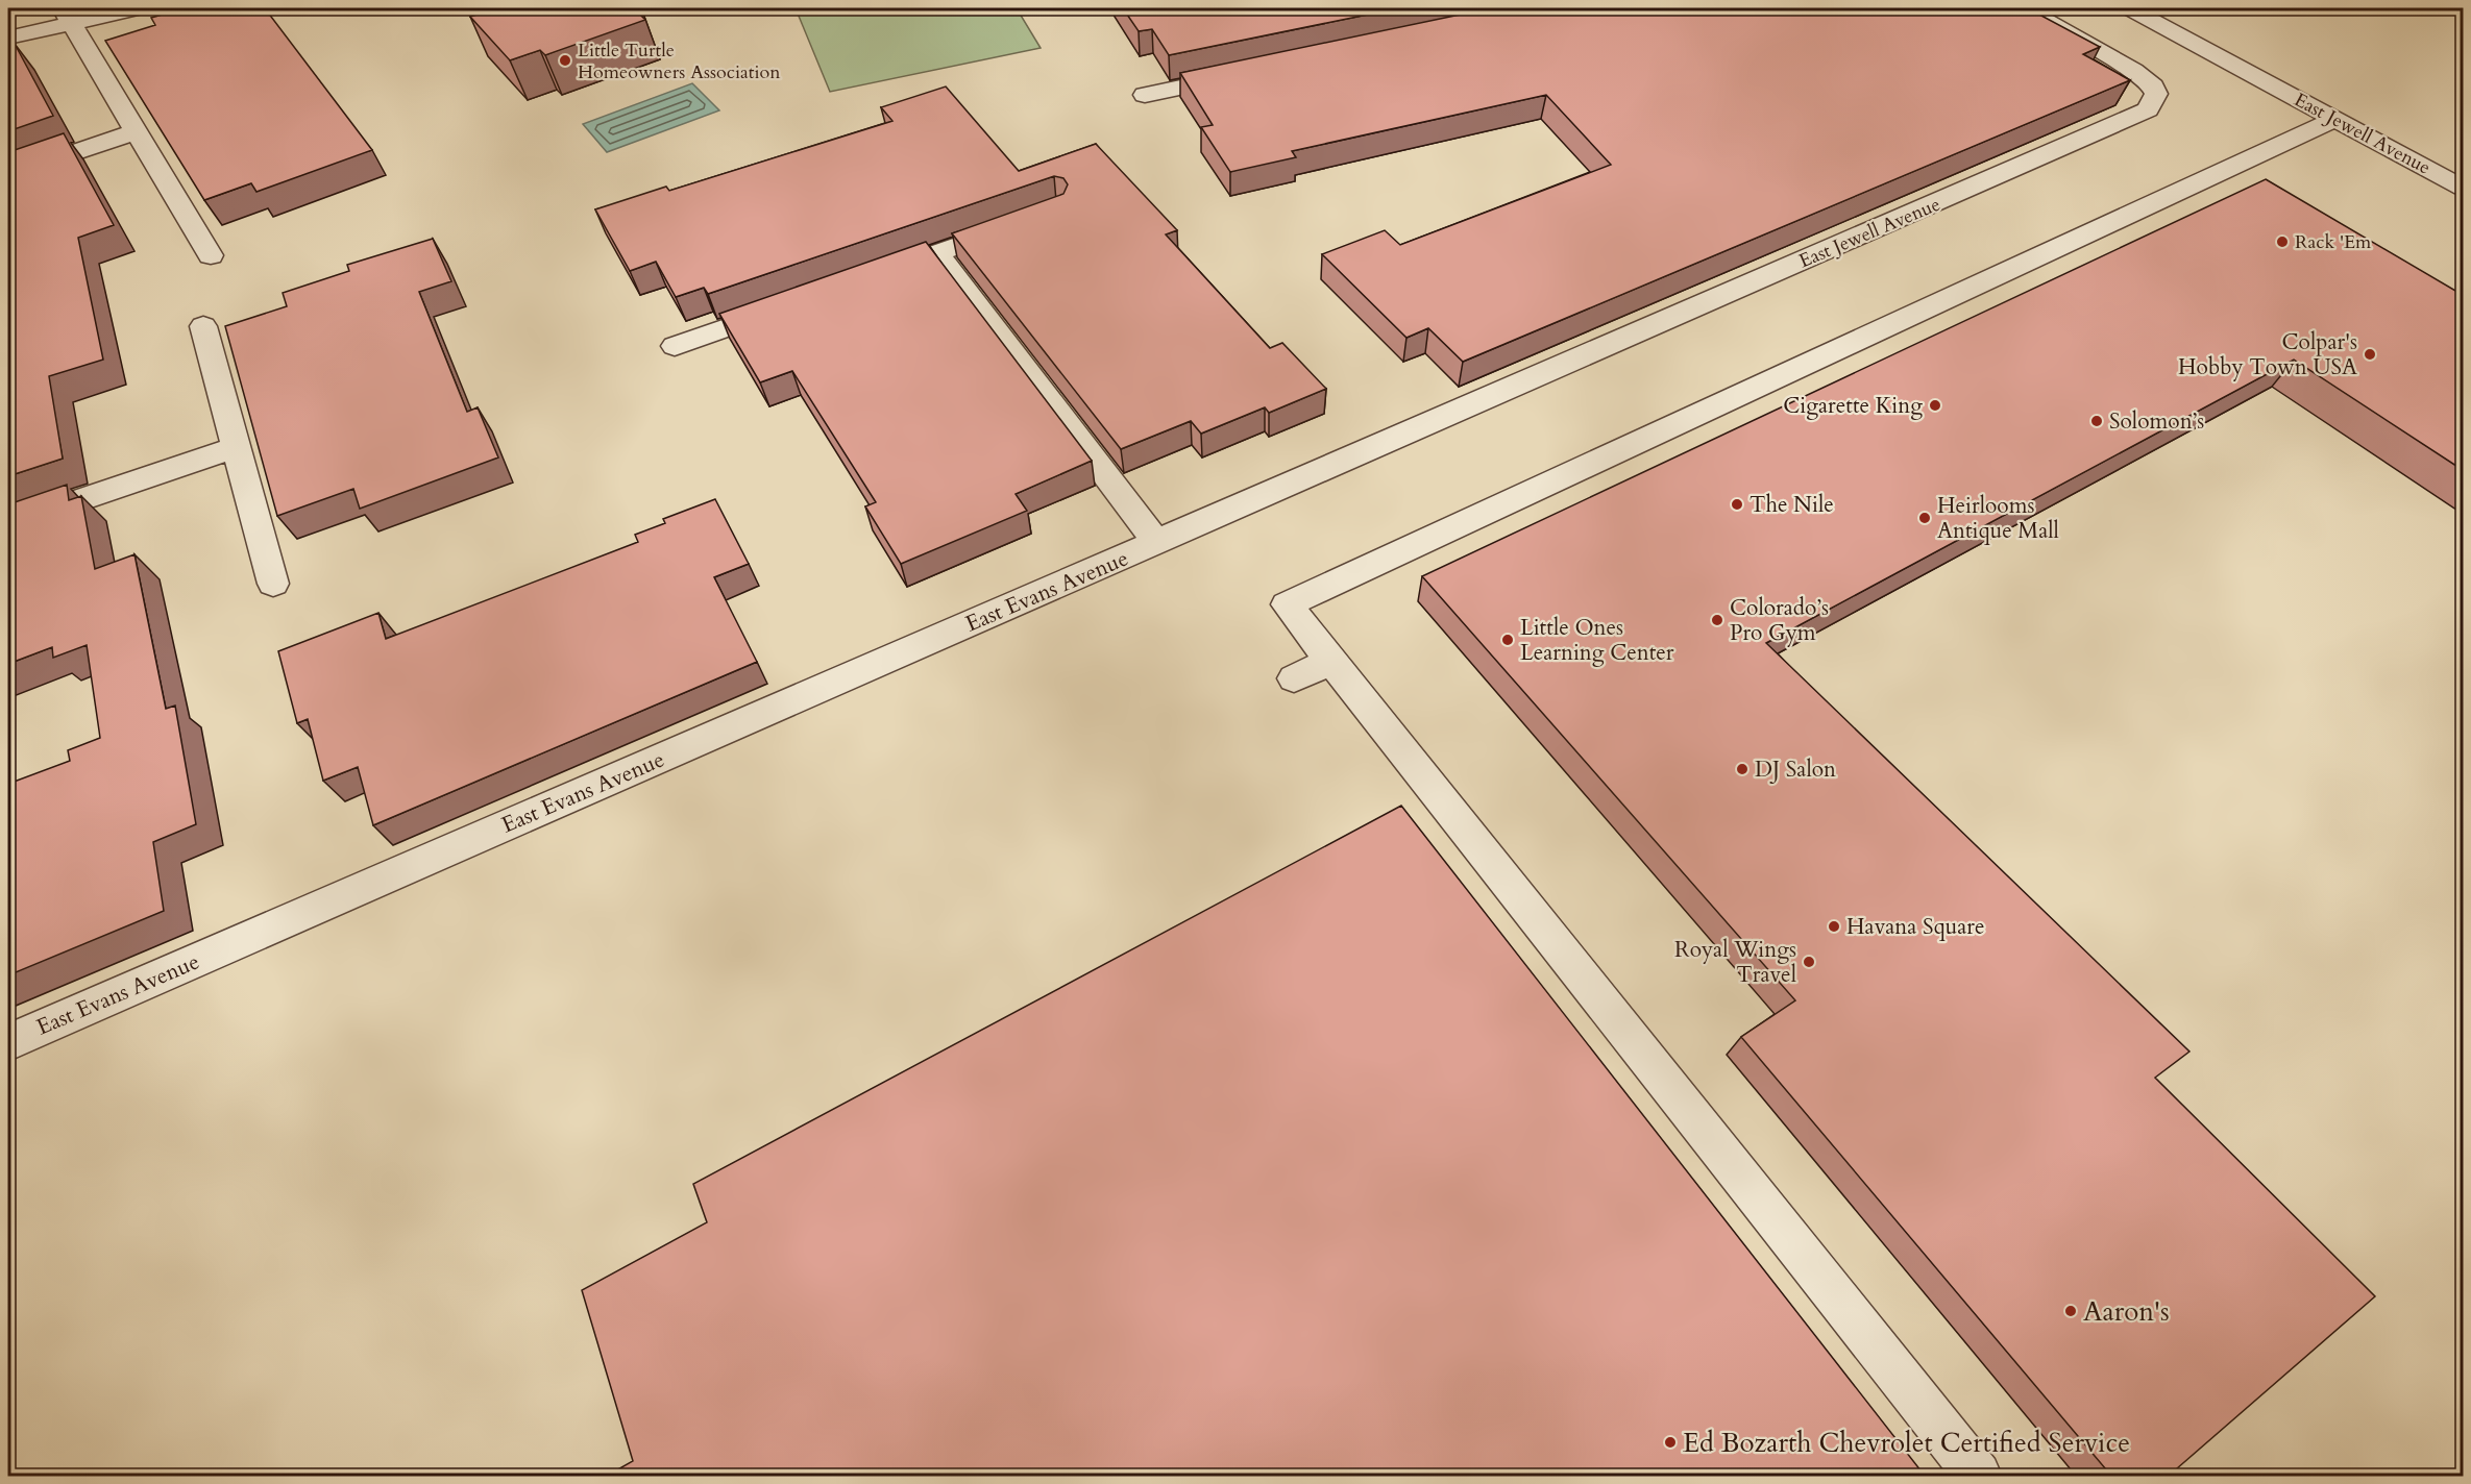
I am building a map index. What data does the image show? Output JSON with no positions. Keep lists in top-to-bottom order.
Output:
{
  "streets": {
    "street": ["East Jewell Avenue", "East Evans Avenue"]
  },
  "crossings": [
    ["East Jewell Avenue", "East Evans Avenue"]
  ],
  "places": [
    "Little Turtle Homeowners Association",
    "Rack 'Em",
    "Colpar's Hobby Town USA",
    "Cigarette King",
    "Solomon’s",
    "The Nile",
    "Heirlooms Antique Mall",
    "Colorado’s Pro Gym",
    "Little Ones Learning Center",
    "DJ Salon",
    "Havana Square",
    "Royal Wings Travel",
    "Aaron's",
    "Ed Bozarth Chevrolet Certified Service"
  ]
}
